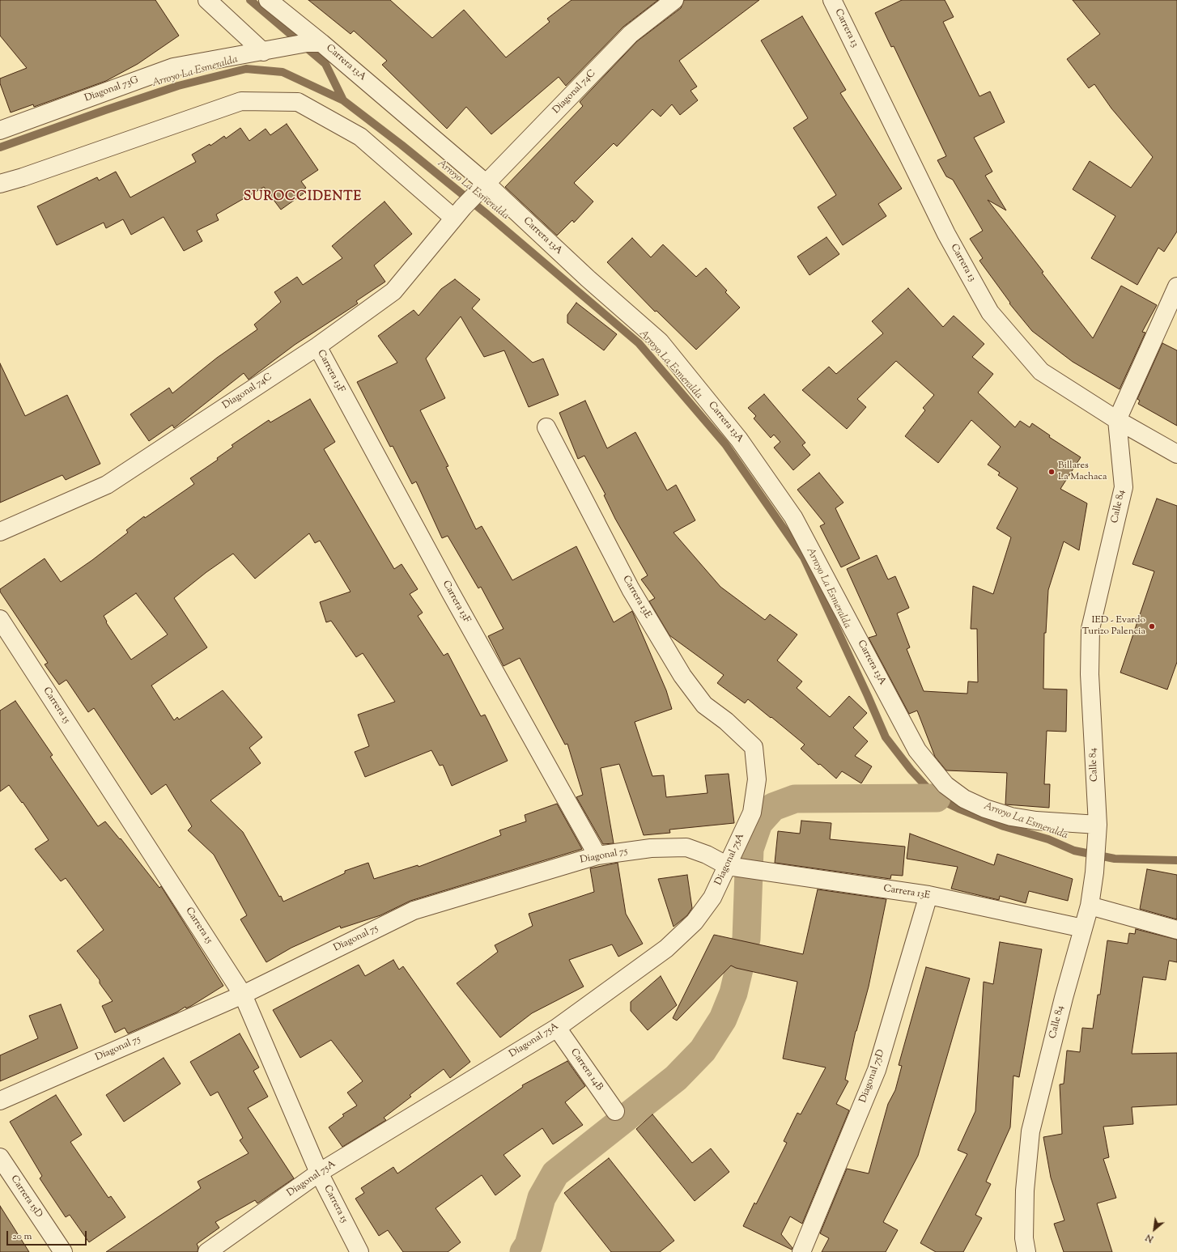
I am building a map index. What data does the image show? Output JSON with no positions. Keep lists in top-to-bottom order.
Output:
{
  "streets": {
    "street": [
      "Carrera 13",
      "Carrera 13A",
      "Diagonal 73G",
      "Diagonal 74C",
      "Carrera 13F",
      "Calle 84",
      "Carrera 13E",
      "Carrera 15",
      "Diagonal 75",
      "Diagonal 75A",
      "Carrera 14B",
      "Diagonal 75D",
      "Carrera 15D"
    ]
  },
  "crossings": [
    ["Carrera 13", "Calle 84"],
    ["Carrera 13A", "Diagonal 73G"],
    ["Carrera 13A", "Diagonal 74C"],
    ["Carrera 13A", "Calle 84"],
    ["Diagonal 74C", "Carrera 13F"],
    ["Carrera 13F", "Diagonal 75"],
    ["Calle 84", "Carrera 13E"],
    ["Carrera 13E", "Diagonal 75"],
    ["Carrera 13E", "Diagonal 75A"],
    ["Carrera 13E", "Diagonal 75D"],
    ["Carrera 15", "Diagonal 75"],
    ["Carrera 15", "Diagonal 75A"],
    ["Diagonal 75", "Diagonal 75A"],
    ["Diagonal 75A", "Carrera 14B"]
  ],
  "districts": ["SUROCCIDENTE"],
  "water": ["Arroyo La Esmeralda"],
  "places": ["Billares La Machaca", "IED - Evardo Turizo Palencia"],
  "scale_bar": "20 m",
  "north": "bottom left"
}
